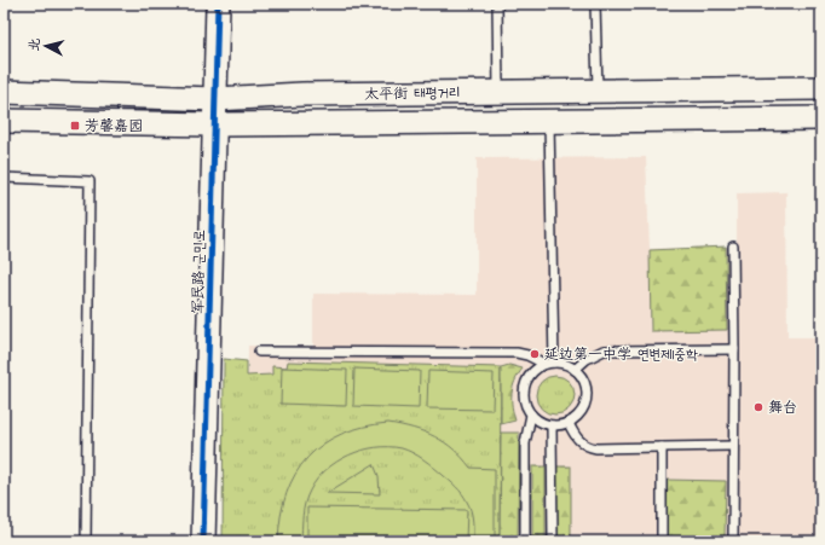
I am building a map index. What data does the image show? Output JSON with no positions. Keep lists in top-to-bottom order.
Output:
{
  "streets": {
    "main road": ["太平街 태평거리", "军民路 군민로"]
  },
  "crossings": [
    ["太平街 태평거리", "军民路 군민로"]
  ],
  "places": {
    "transit": ["芳馨嘉园"],
    "other": ["延边第一中学 연변제1중학", "舞台"]
  },
  "north": "left"
}
